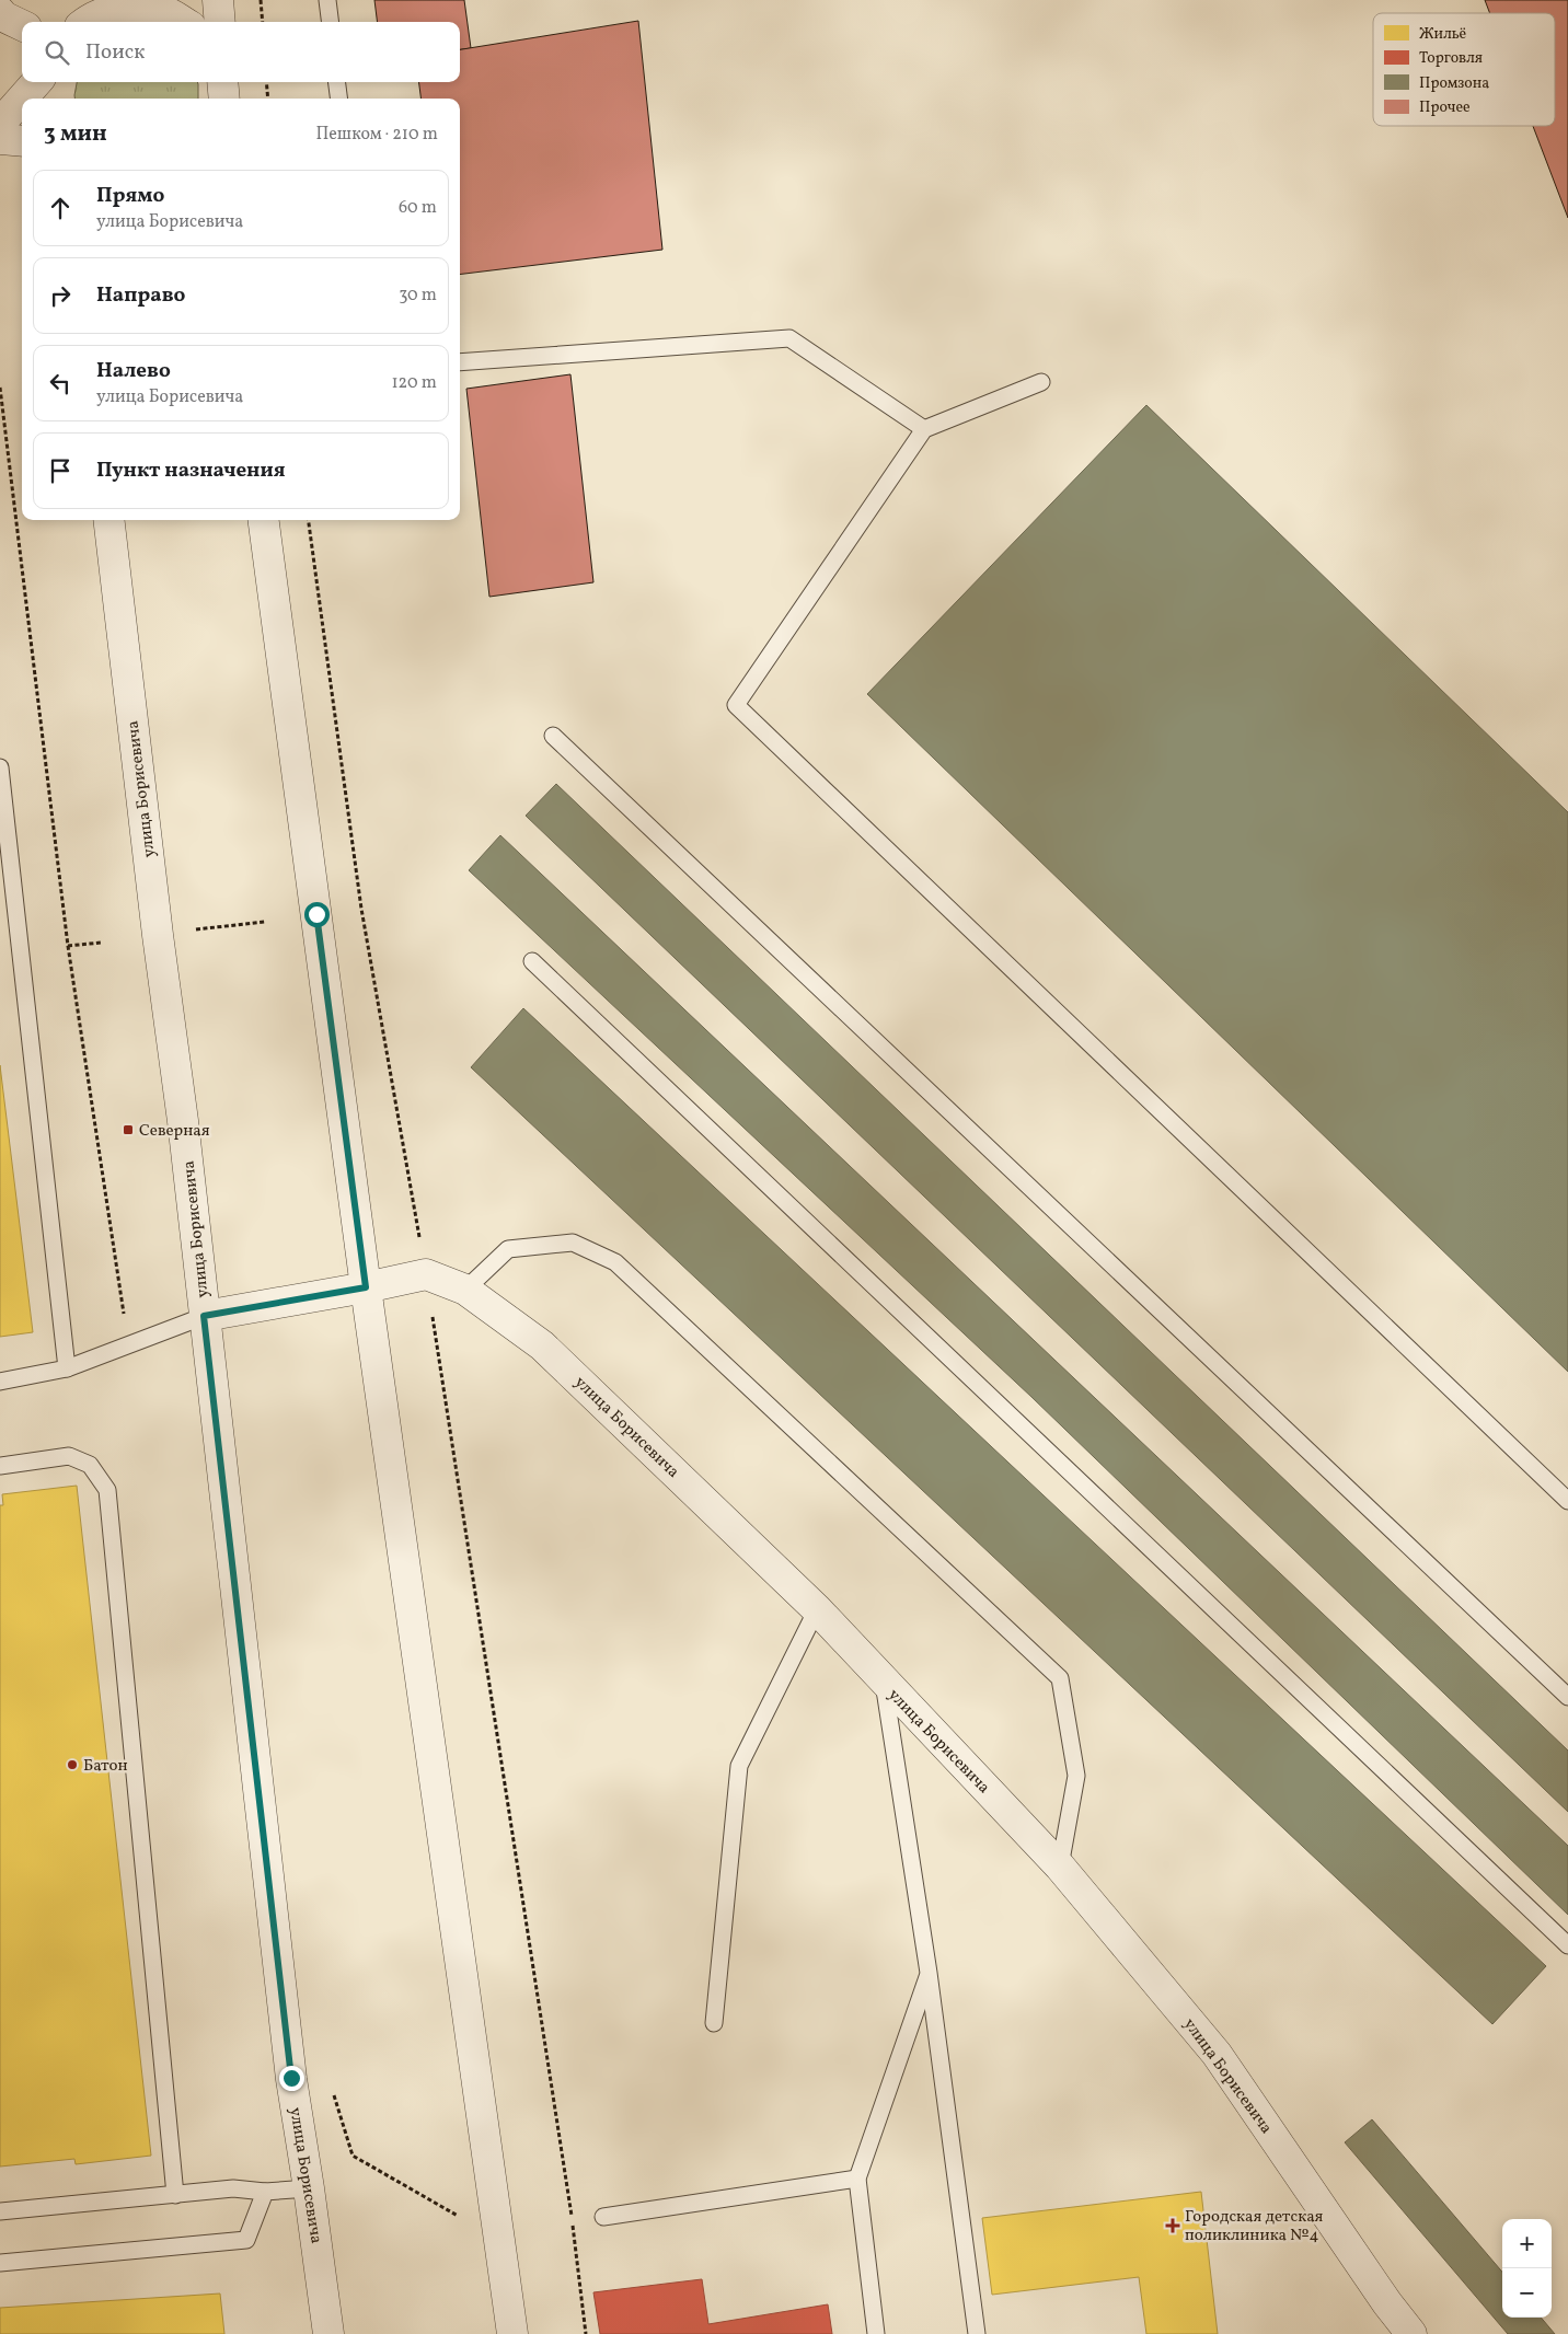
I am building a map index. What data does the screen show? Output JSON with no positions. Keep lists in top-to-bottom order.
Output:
{
  "streets": {
    "street": ["улица Борисевича"]
  },
  "places": {
    "transit": ["Северная"],
    "other": ["Батон"],
    "health": ["Городская детская поликлиника №4"]
  },
  "legend": [
    "Жильё",
    "Торговля",
    "Промзона",
    "Прочее"
  ],
  "page": {
    "search": "Поиск",
    "heading": ["3 мин", "Пешком · 210 m"],
    "list": [
      ["Прямо", "улица Борисевича", "60 m"],
      ["Направо", "30 m"],
      ["Налево", "улица Борисевича", "120 m"],
      "Пункт назначения"
    ],
    "map_buttons": ["+", "−"]
  }
}
